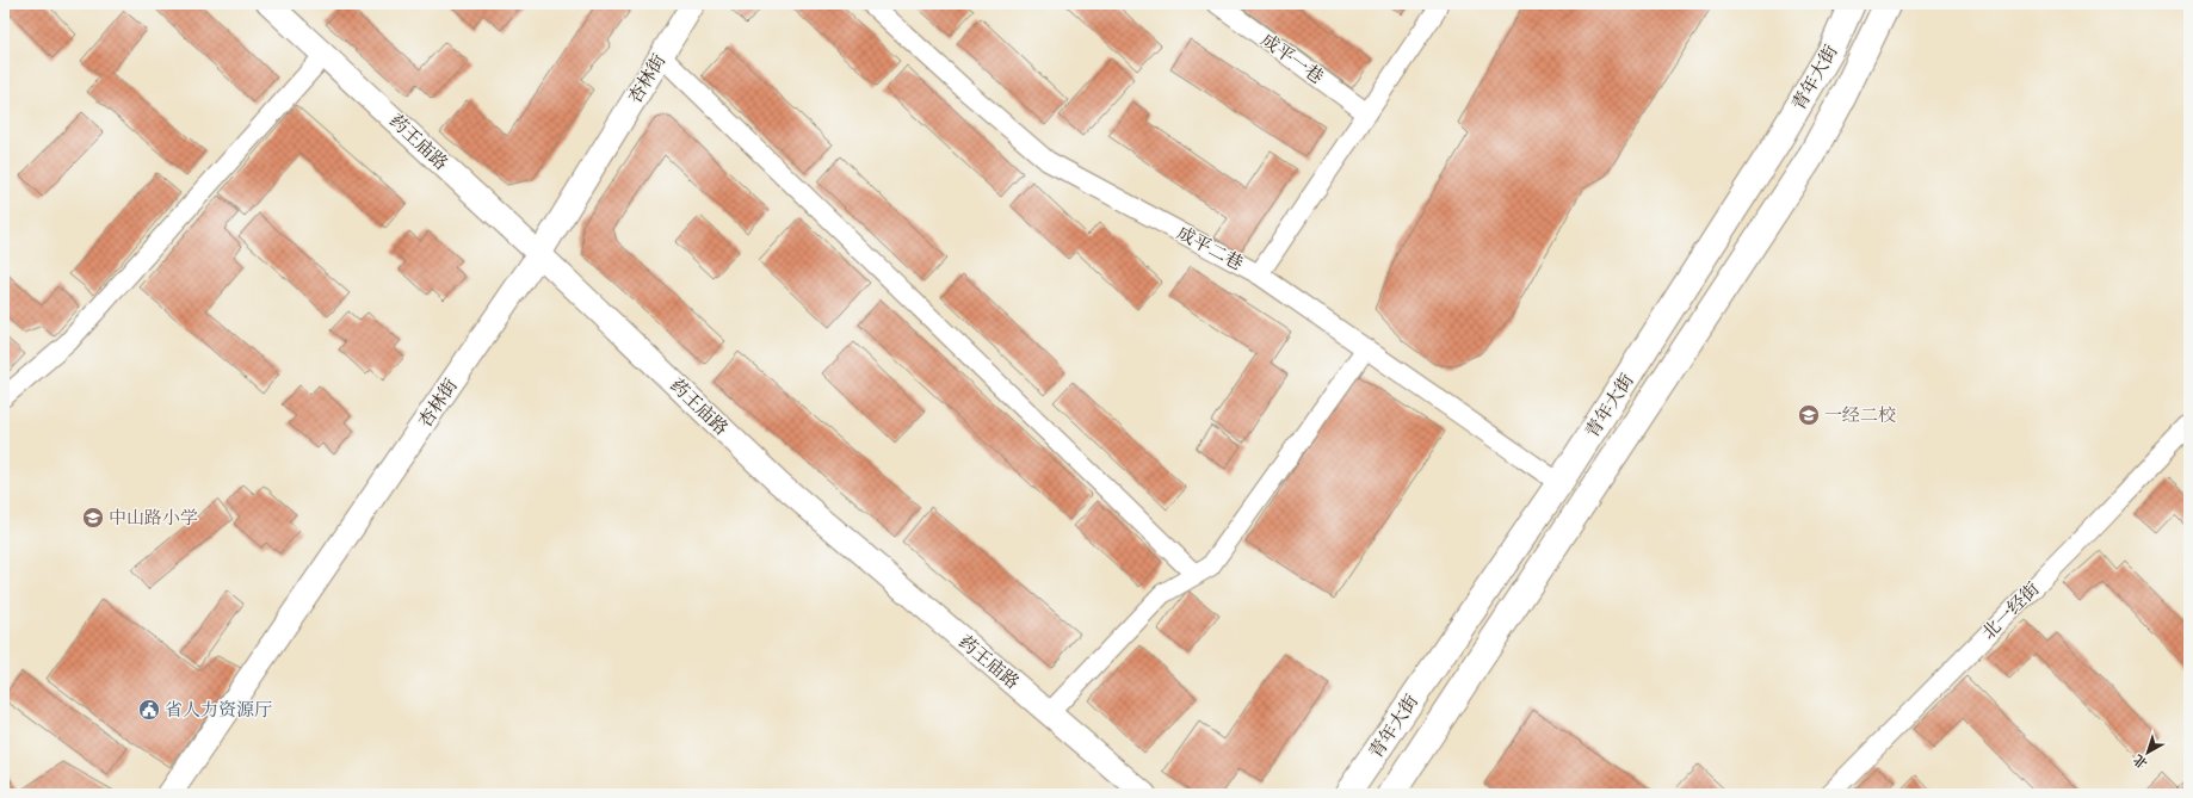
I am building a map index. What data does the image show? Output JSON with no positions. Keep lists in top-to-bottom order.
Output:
{
  "streets": {
    "main road": ["青年大街"],
    "street": [
      "成平一巷",
      "杏林街",
      "药王庙路",
      "成平二巷",
      "北一经街"
    ]
  },
  "crossings": [
    ["青年大街", "成平二巷"],
    ["杏林街", "药王庙路"]
  ],
  "places": {
    "school or university": ["一经二校", "中山路小学"],
    "public building": ["省人力资源厅"]
  },
  "north": "bottom left"
}
